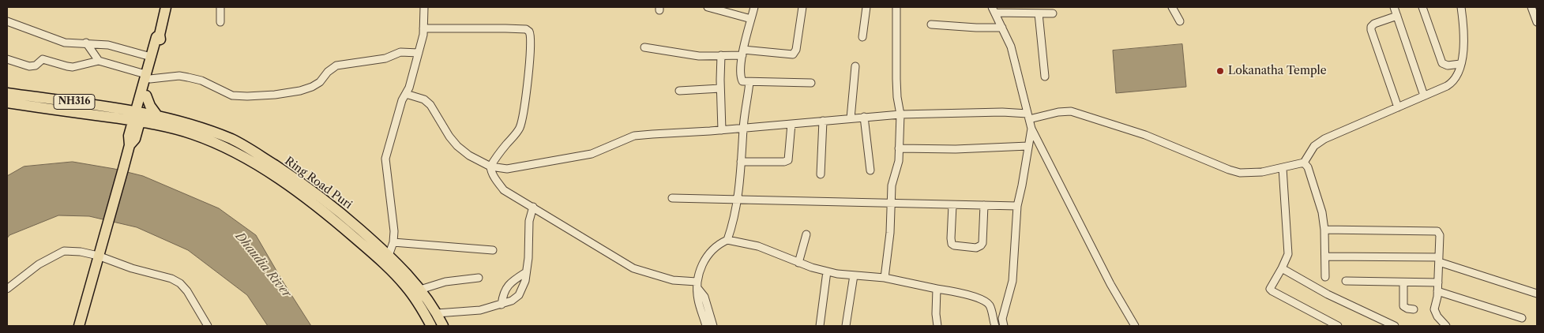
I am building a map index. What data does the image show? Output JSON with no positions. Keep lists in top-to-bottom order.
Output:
{
  "streets": {
    "highway": ["NH316", "Ring Road Puri"]
  },
  "crossings": [
    ["NH316", "Ring Road Puri"]
  ],
  "water": ["Dhaudia River"],
  "places": ["Lokanatha Temple"]
}
